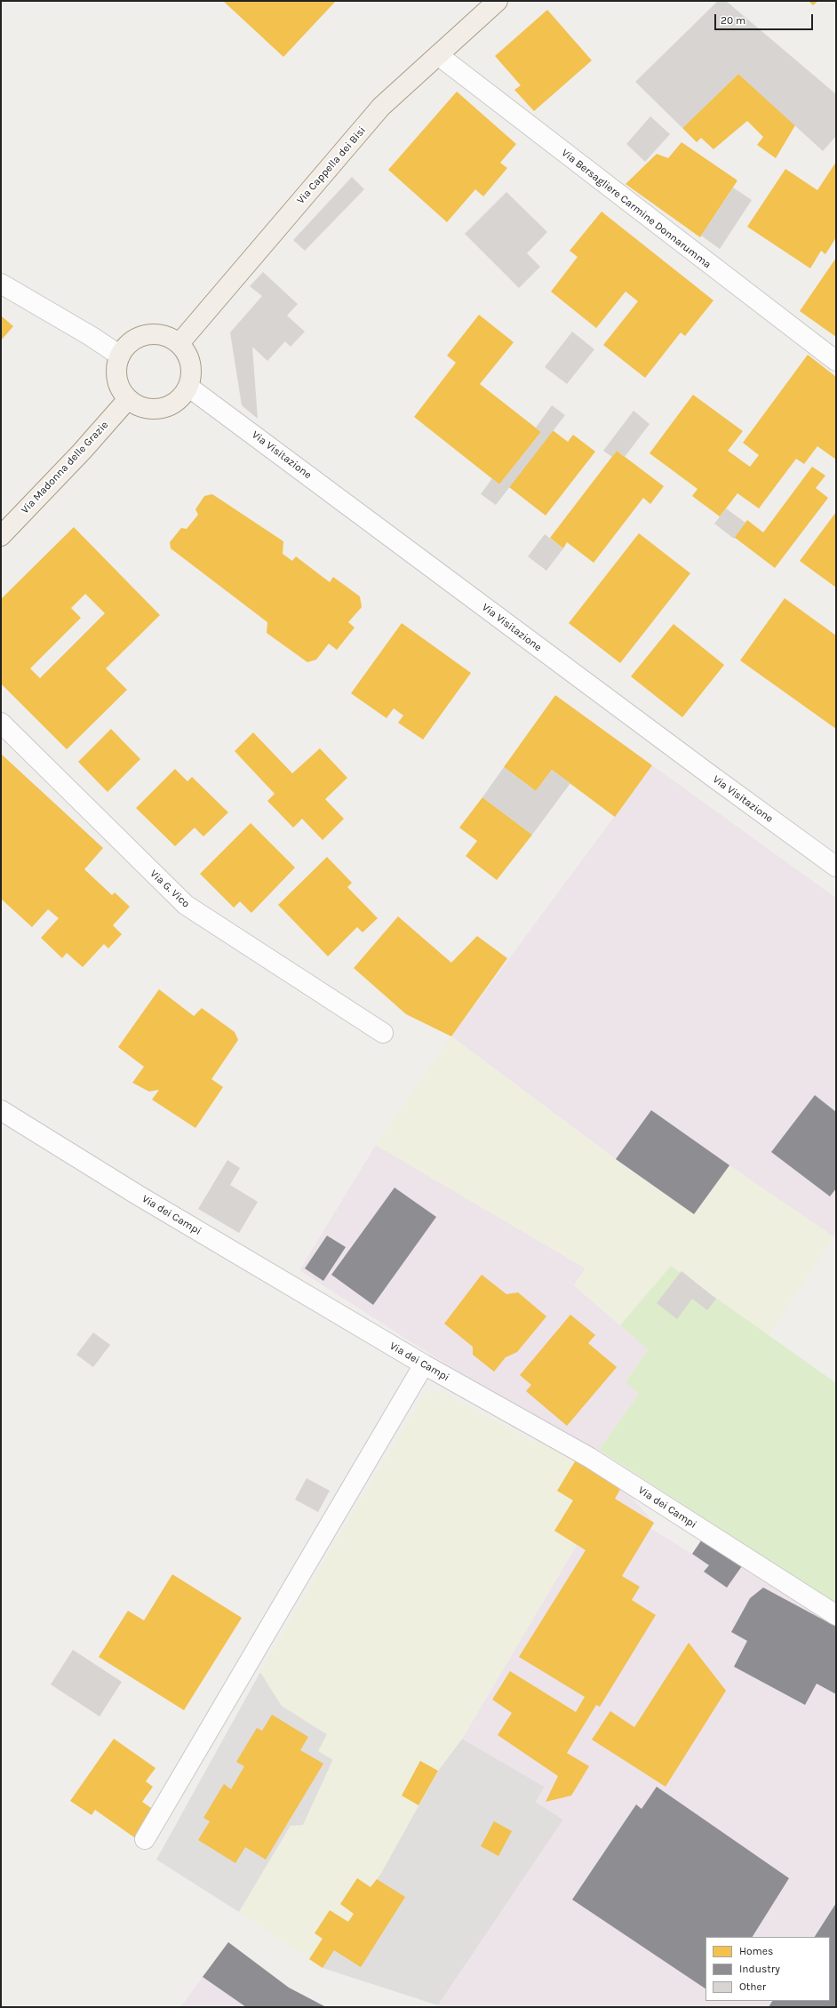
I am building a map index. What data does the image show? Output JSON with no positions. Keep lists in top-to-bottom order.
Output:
{
  "streets": {
    "main road": ["Via Cappella dei Bisi", "Via Madonna delle Grazie"],
    "street": [
      "Via Bersagliere Carmine Donnarumma",
      "Via Visitazione",
      "Via G. Vico",
      "Via dei Campi"
    ]
  },
  "crossings": [
    ["Via Cappella dei Bisi", "Via Bersagliere Carmine Donnarumma"],
    ["Via Cappella dei Bisi", "Via Visitazione"],
    ["Via Cappella dei Bisi", "Via Madonna delle Grazie"],
    ["Via Visitazione", "Via Madonna delle Grazie"]
  ],
  "legend": ["Homes", "Industry", "Other"],
  "scale_bar": "20 m"
}
